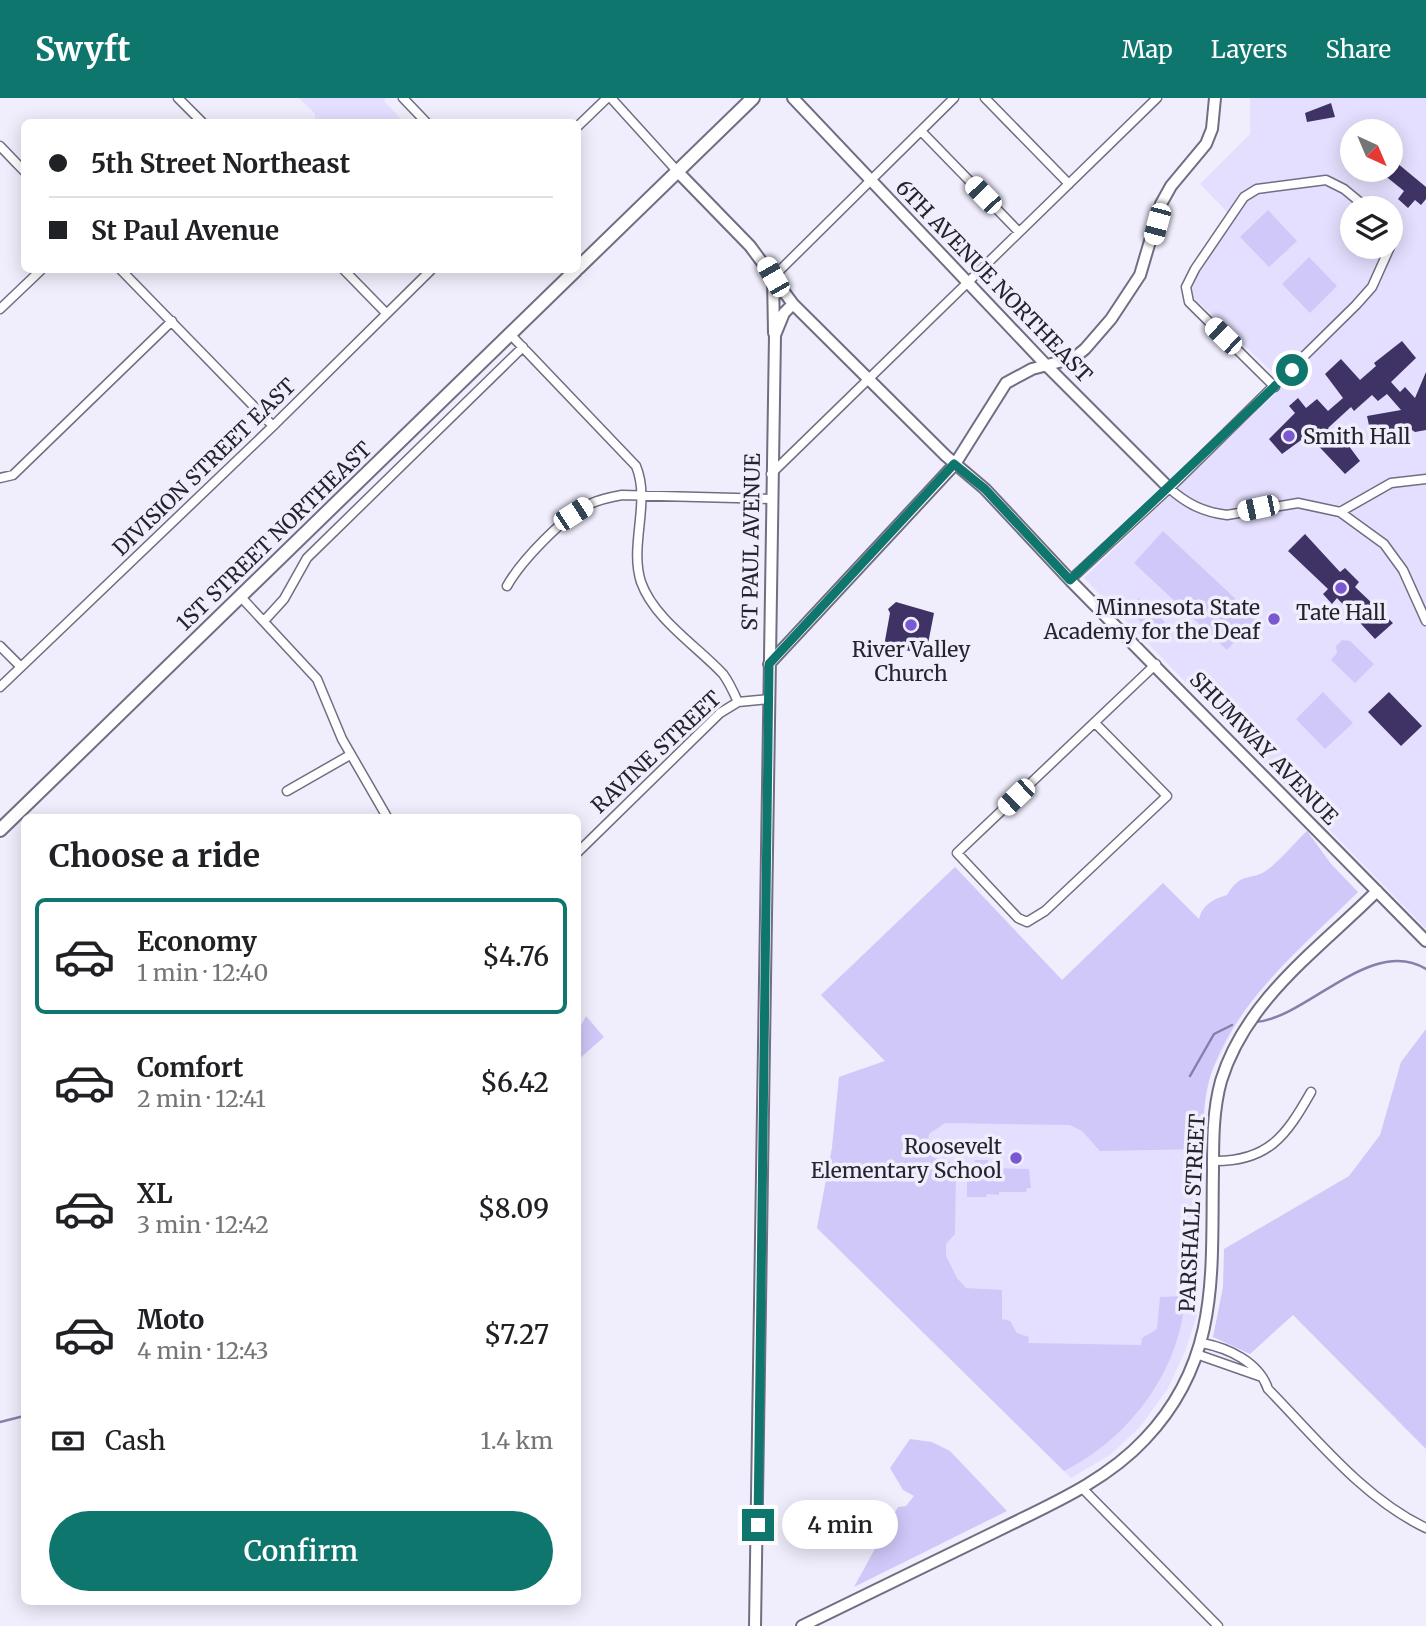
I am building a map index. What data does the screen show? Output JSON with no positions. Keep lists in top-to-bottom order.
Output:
{
  "streets": {
    "main road": ["1ST STREET NORTHEAST"],
    "street": [
      "6TH AVENUE NORTHEAST",
      "DIVISION STREET EAST",
      "ST PAUL AVENUE",
      "SHUMWAY AVENUE",
      "RAVINE STREET",
      "PARSHALL STREET"
    ]
  },
  "crossings": [
    ["1ST STREET NORTHEAST", "SHUMWAY AVENUE"],
    ["ST PAUL AVENUE", "SHUMWAY AVENUE"],
    ["ST PAUL AVENUE", "RAVINE STREET"],
    ["SHUMWAY AVENUE", "PARSHALL STREET"]
  ],
  "places": [
    "Smith Hall",
    "Tate Hall",
    "Minnesota State Academy for the Deaf",
    "River Valley Church",
    "Roosevelt Elementary School"
  ],
  "north": "bottom right",
  "page": {
    "header": "Swyft",
    "nav": ["Map", "Layers", "Share"],
    "banner": ["5th Street Northeast", "St Paul Avenue"],
    "heading": "Choose a ride",
    "list": [
      {
        "name": "Economy",
        "note": "1 min · 12:40",
        "value": "$4.76"
      },
      {
        "name": "Comfort",
        "note": "2 min · 12:41",
        "value": "$6.42"
      },
      {
        "name": "XL",
        "note": "3 min · 12:42",
        "value": "$8.09"
      },
      {
        "name": "Moto",
        "note": "4 min · 12:43",
        "value": "$7.27"
      }
    ],
    "pay": ["Cash", "1.4 km"],
    "buttons": "Confirm",
    "bubble": "4 min"
  }
}
